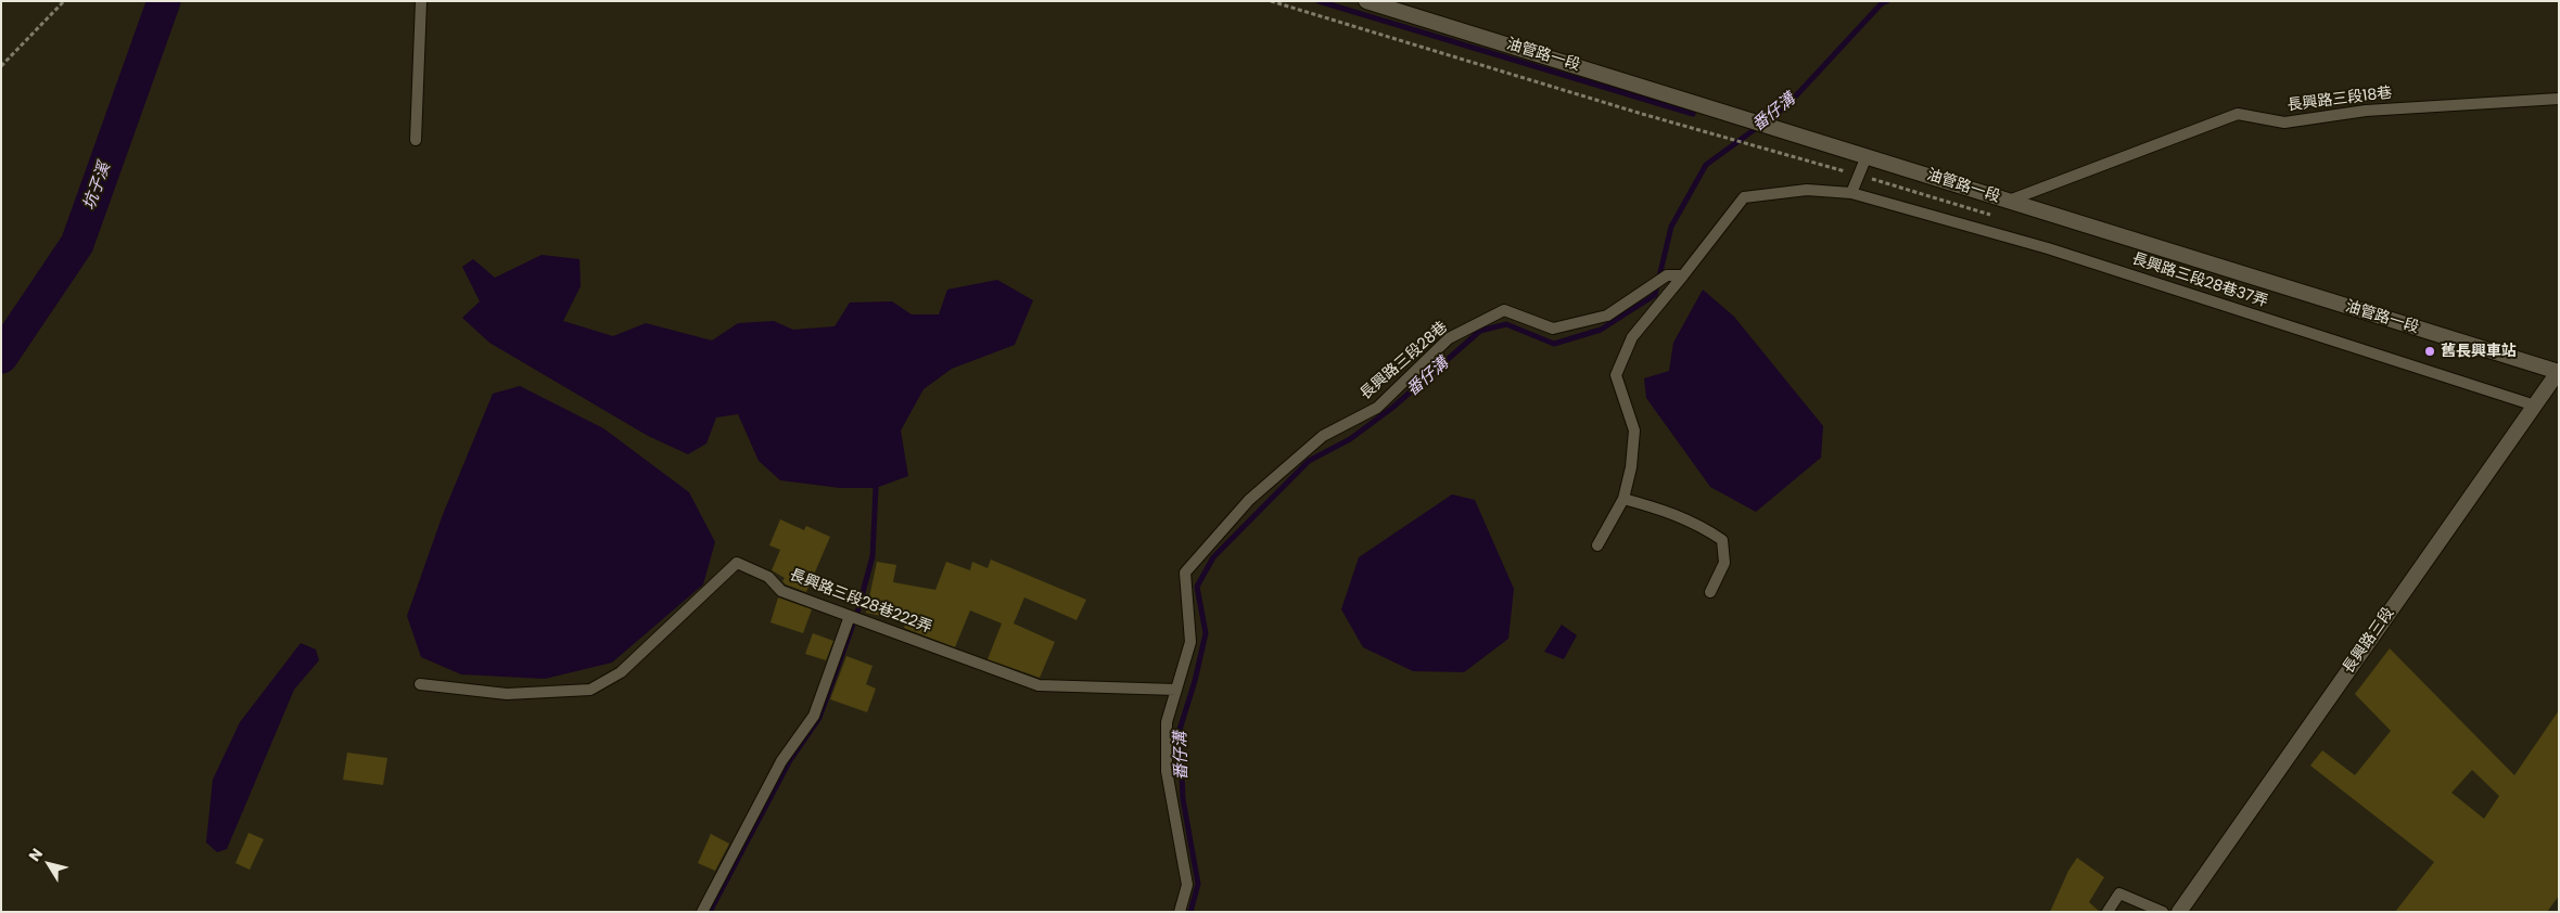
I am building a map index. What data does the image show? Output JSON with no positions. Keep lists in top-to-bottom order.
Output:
{
  "streets": {
    "street": ["油管路一段", "長興路三段"],
    "lane": [
      "長興路三段18巷",
      "長興路三段28巷37弄",
      "長興路三段28巷",
      "長興路三段28巷222弄"
    ]
  },
  "crossings": [
    ["油管路一段", "長興路三段18巷"],
    ["油管路一段", "長興路三段"],
    ["長興路三段28巷37弄", "長興路三段"],
    ["長興路三段28巷", "長興路三段28巷222弄"]
  ],
  "water": ["番仔溝", "坑子溪"],
  "places": ["舊長興車站"],
  "north": "top left"
}
